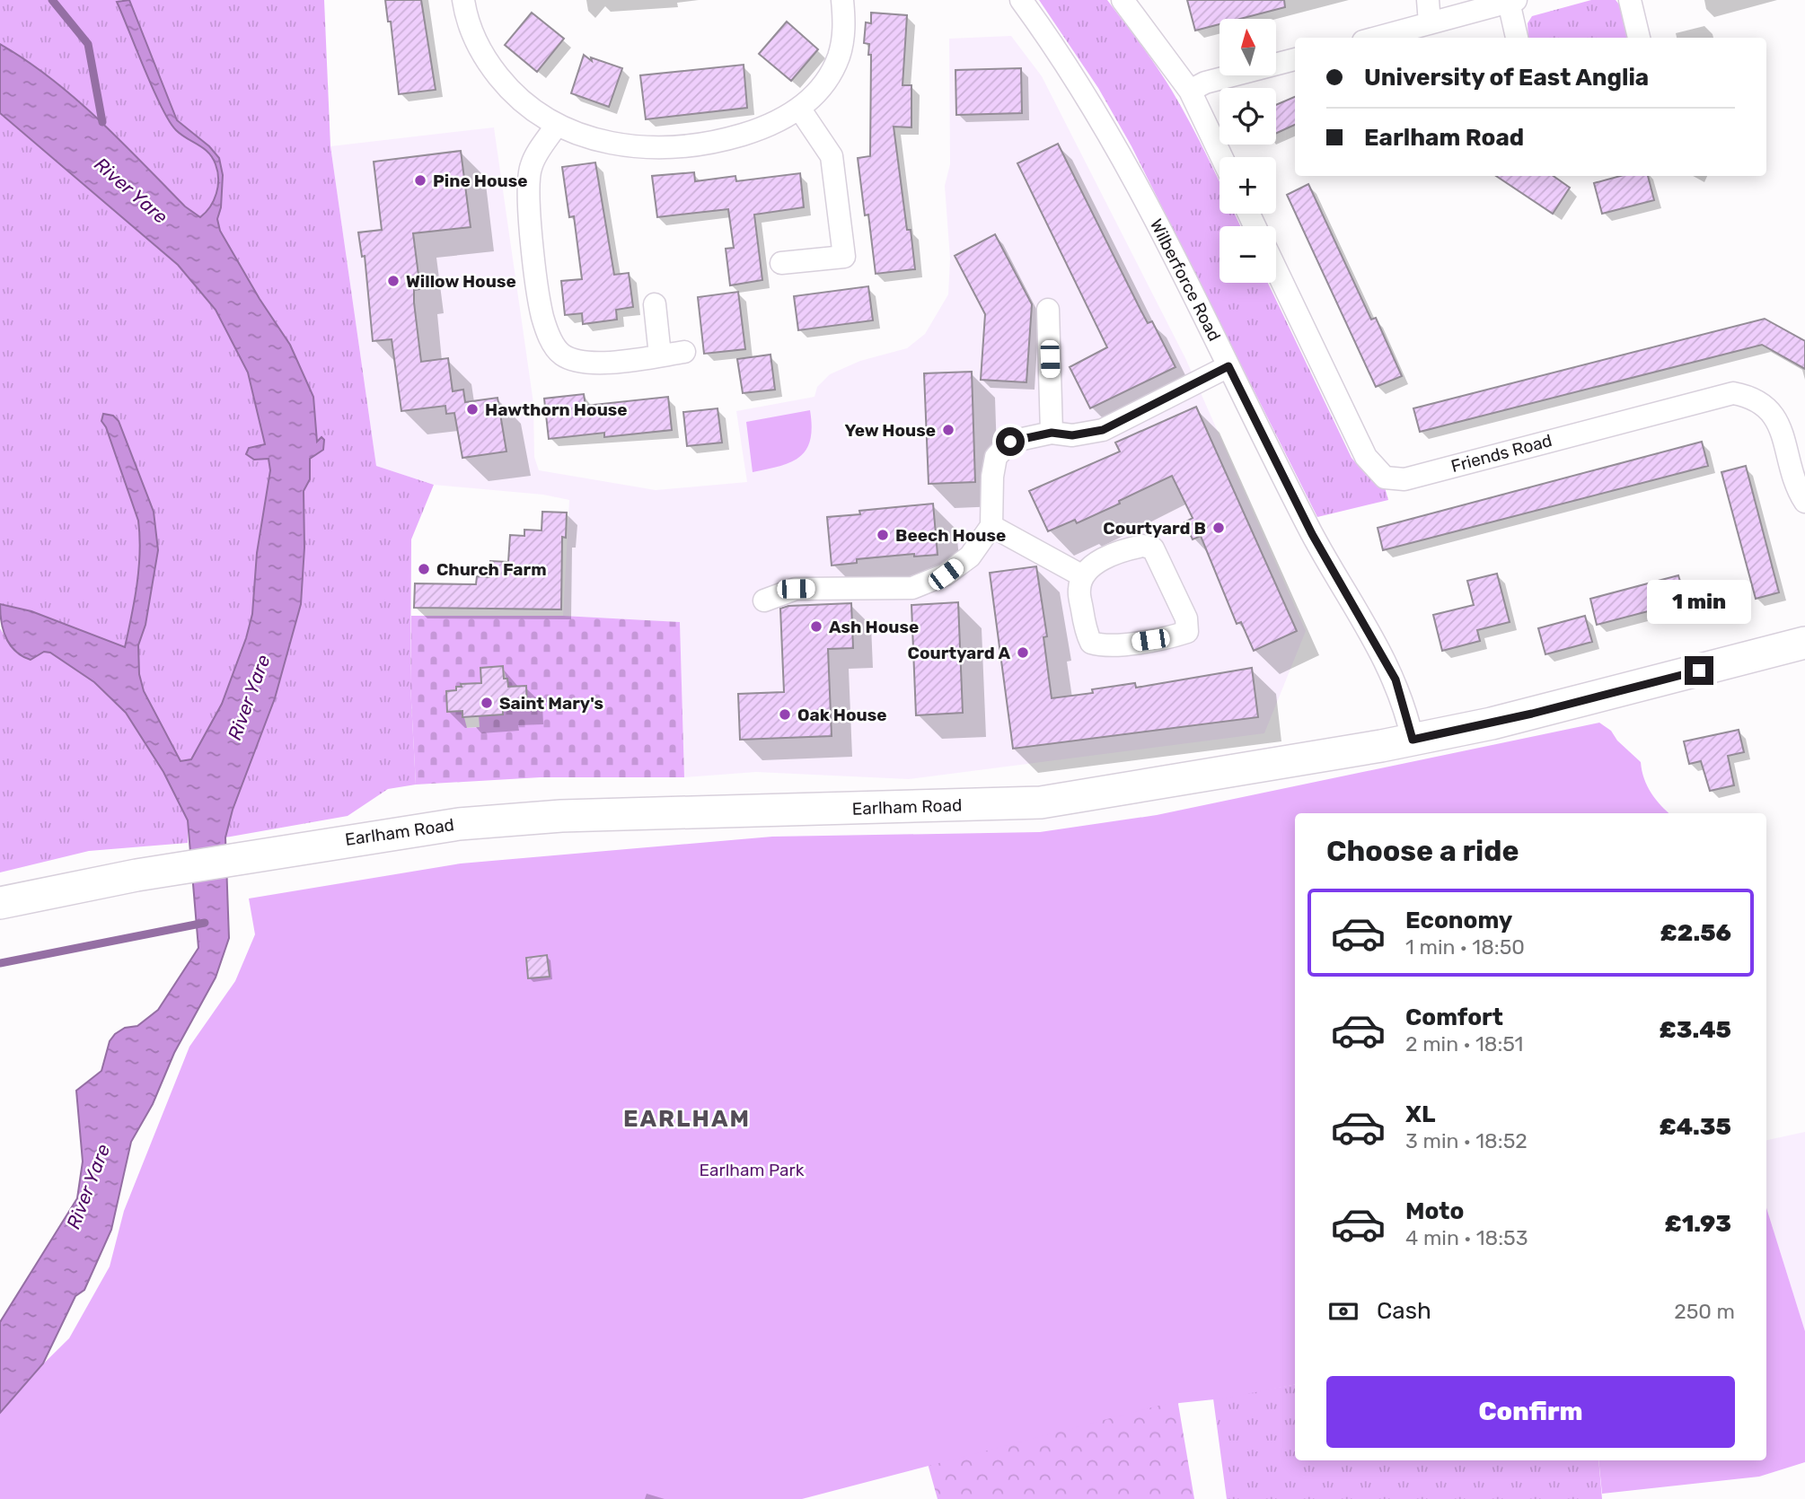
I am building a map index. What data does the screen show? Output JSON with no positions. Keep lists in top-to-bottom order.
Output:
{
  "streets": {
    "main road": ["Earlham Road"],
    "street": ["Wilberforce Road", "Friends Road"]
  },
  "crossings": [
    ["Wilberforce Road", "Earlham Road"]
  ],
  "districts": ["EARLHAM"],
  "water": ["River Yare"],
  "parks": ["Earlham Park"],
  "places": [
    "Pine House",
    "Willow House",
    "Hawthorn House",
    "Yew House",
    "Courtyard B",
    "Beech House",
    "Church Farm",
    "Ash House",
    "Courtyard A",
    "Saint Mary's",
    "Oak House"
  ],
  "north": "top",
  "page": {
    "map_buttons": ["+", "−"],
    "banner": ["University of East Anglia", "Earlham Road"],
    "bubble": "1 min",
    "heading": "Choose a ride",
    "list": [
      {
        "name": "Economy",
        "note": "1 min · 18:50",
        "value": "£2.56"
      },
      {
        "name": "Comfort",
        "note": "2 min · 18:51",
        "value": "£3.45"
      },
      {
        "name": "XL",
        "note": "3 min · 18:52",
        "value": "£4.35"
      },
      {
        "name": "Moto",
        "note": "4 min · 18:53",
        "value": "£1.93"
      }
    ],
    "pay": ["Cash", "250 m"],
    "buttons": "Confirm"
  }
}
